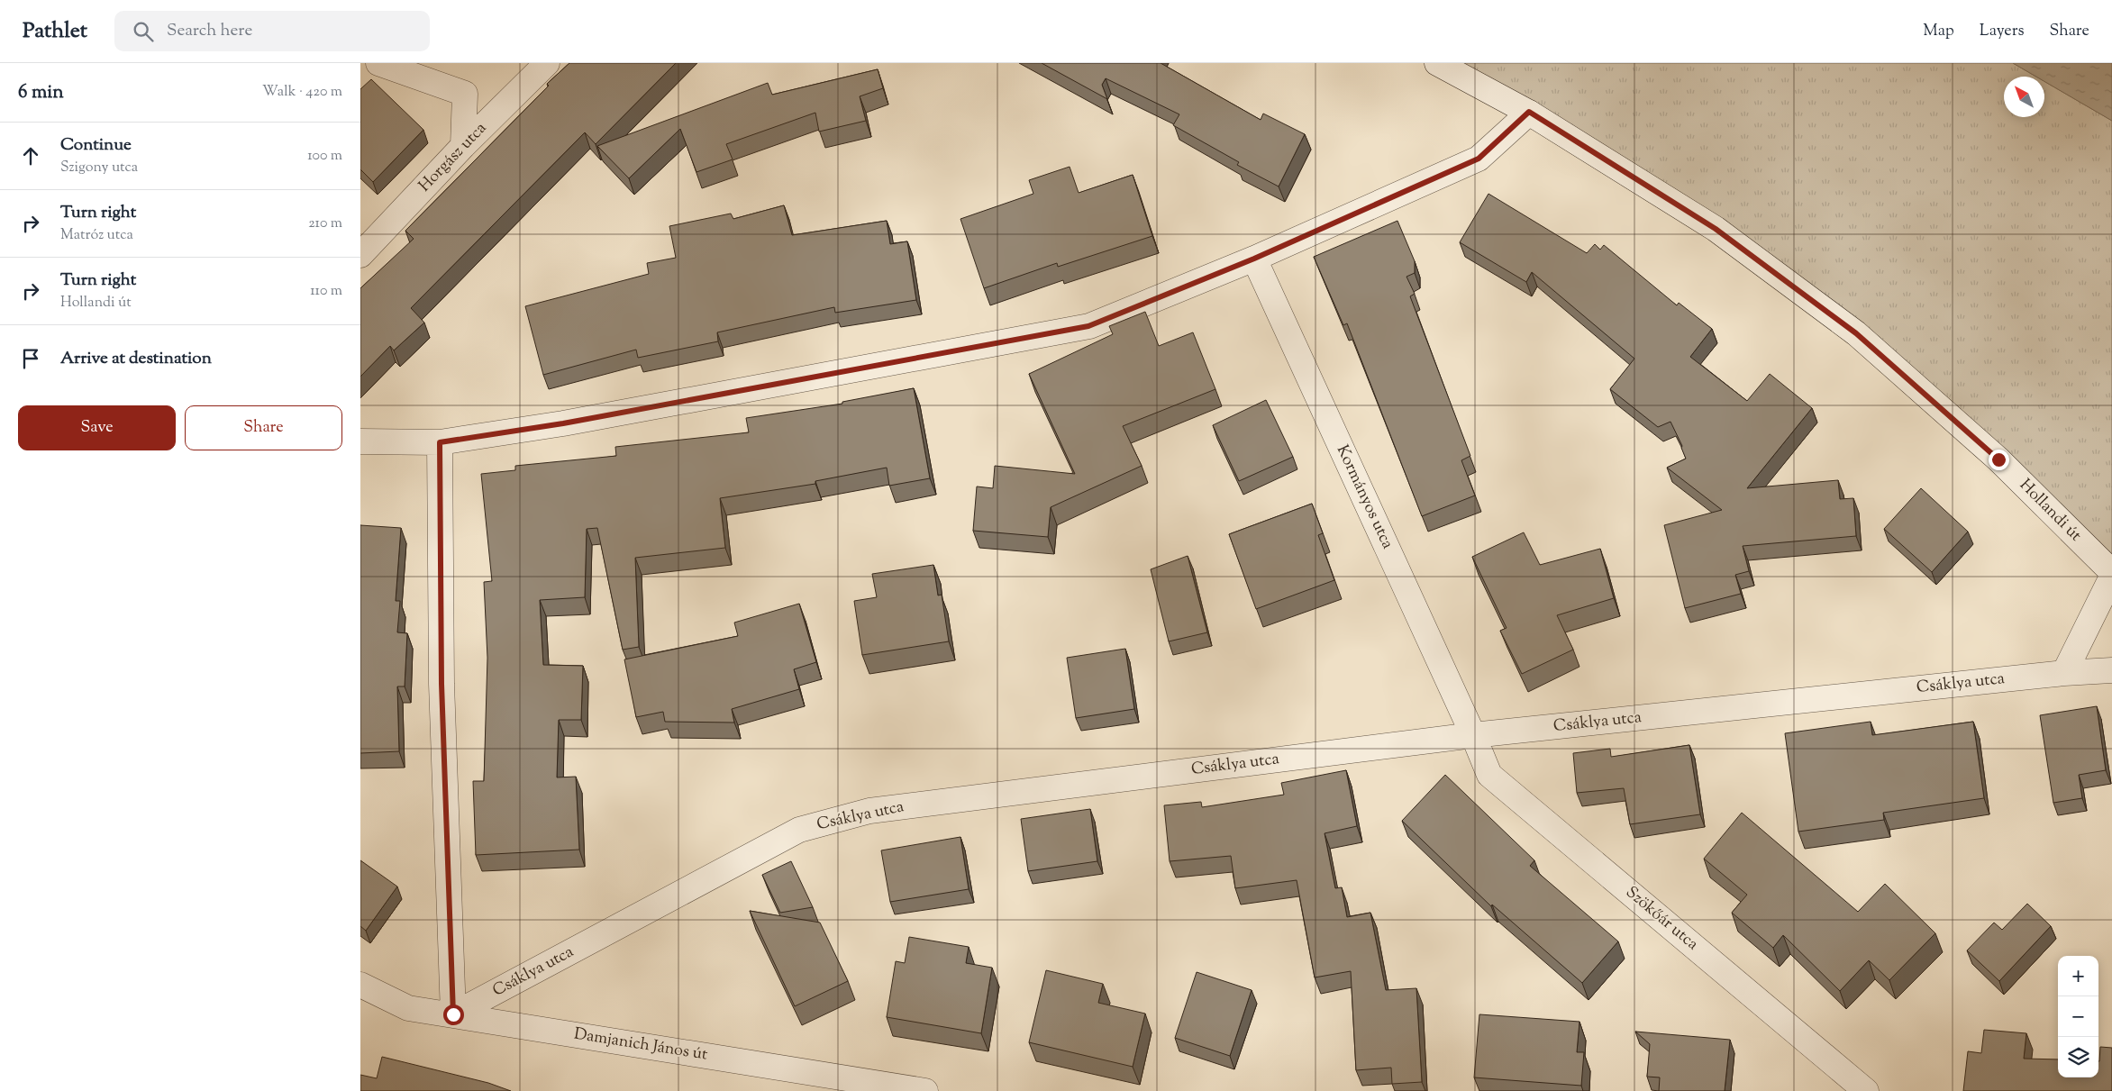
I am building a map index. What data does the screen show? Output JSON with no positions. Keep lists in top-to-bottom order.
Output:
{
  "streets": {
    "street": [
      "Horgász utca",
      "Kormányos utca",
      "Hollandi út",
      "Csáklya utca",
      "Szökőár utca",
      "Damjanich János út"
    ]
  },
  "crossings": [
    ["Kormányos utca", "Csáklya utca"],
    ["Kormányos utca", "Szökőár utca"],
    ["Csáklya utca", "Szökőár utca"],
    ["Csáklya utca", "Damjanich János út"]
  ],
  "north": "top left",
  "page": {
    "header": "Pathlet",
    "search": "Search here",
    "nav": ["Map", "Layers", "Share"],
    "heading": ["6 min", "Walk · 420 m"],
    "list": [
      ["Continue", "Szigony utca", "100 m"],
      ["Turn right", "Matróz utca", "210 m"],
      ["Turn right", "Hollandi út", "110 m"],
      "Arrive at destination"
    ],
    "buttons": ["Save", "Share"],
    "map_buttons": ["+", "−"]
  }
}
